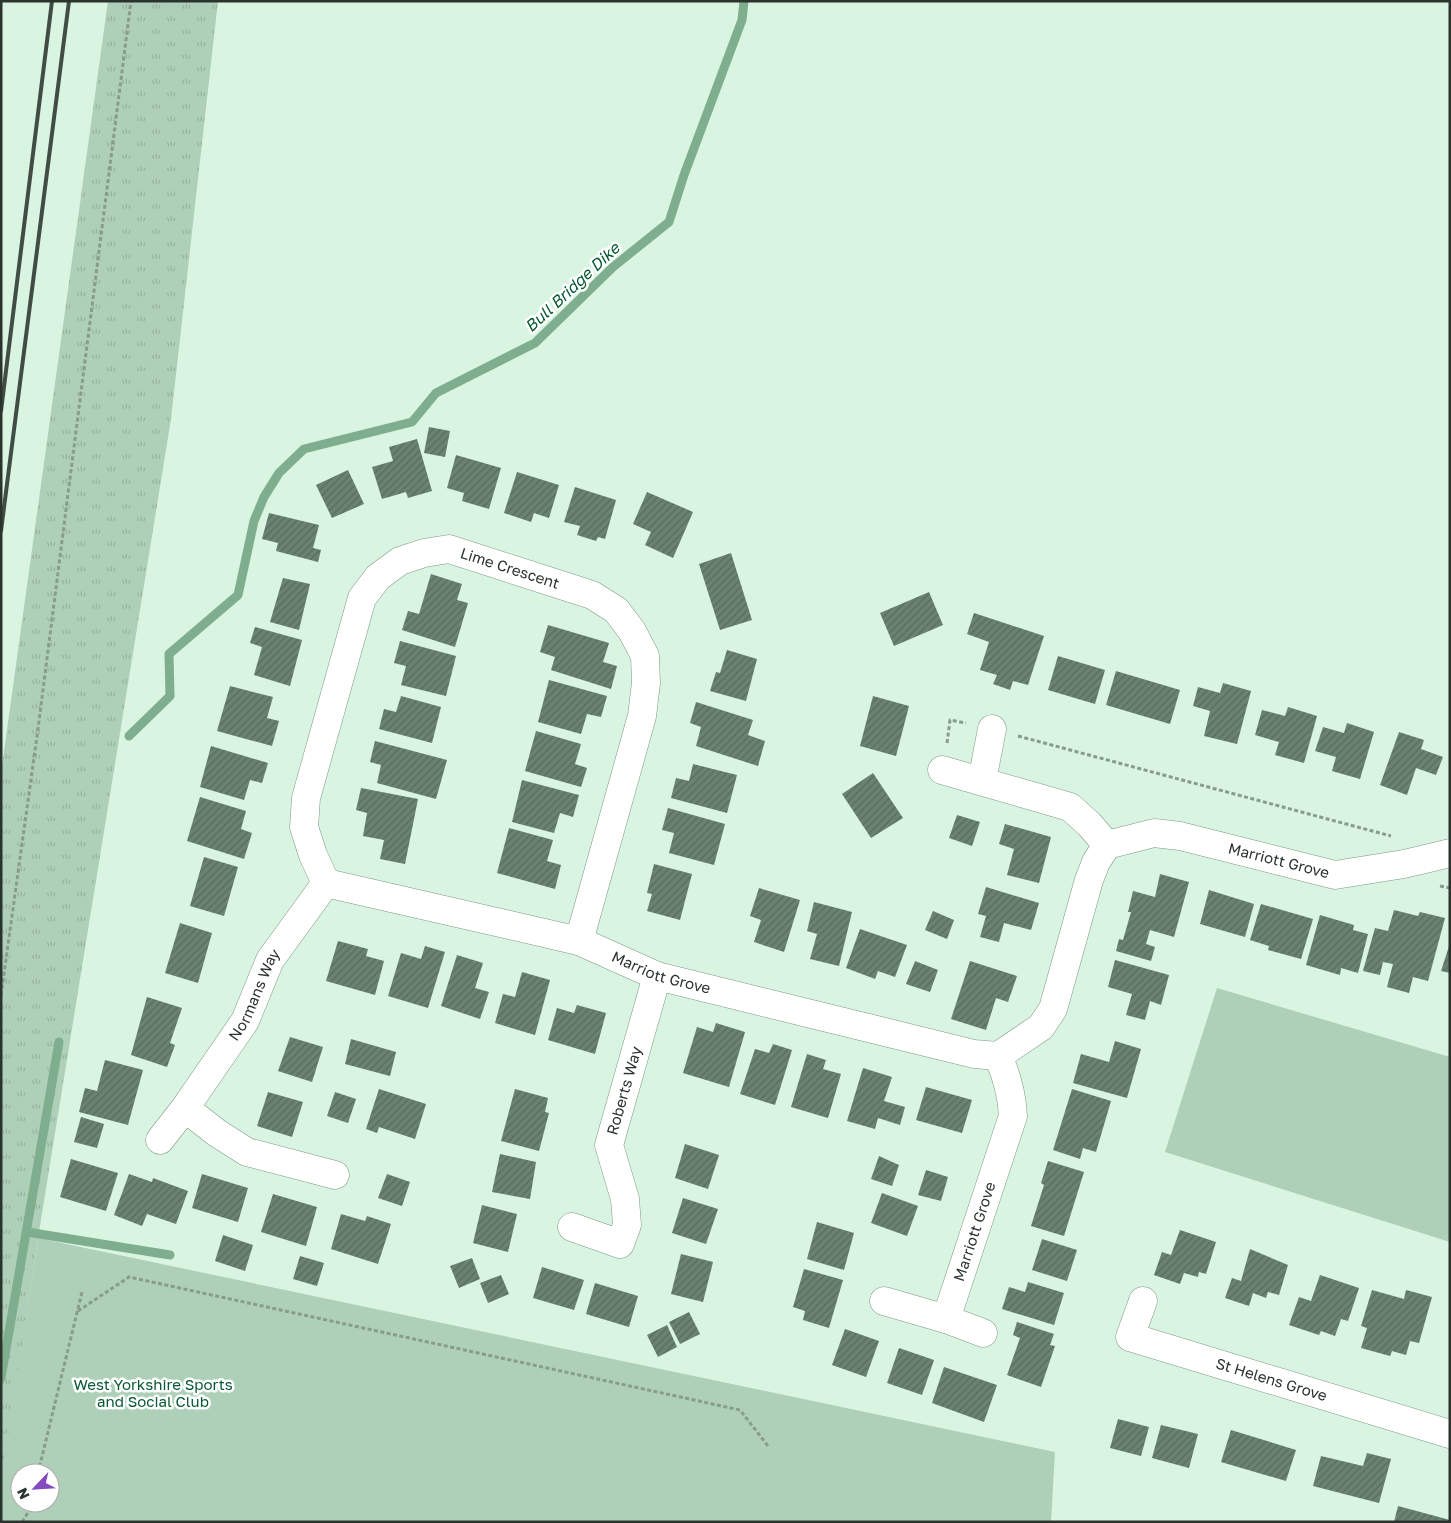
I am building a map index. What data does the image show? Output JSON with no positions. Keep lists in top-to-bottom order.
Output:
{
  "streets": {
    "street": [
      "Lime Crescent",
      "Marriott Grove",
      "Normans Way",
      "Roberts Way",
      "St Helens Grove"
    ]
  },
  "crossings": [
    ["Lime Crescent", "Marriott Grove"],
    ["Lime Crescent", "Normans Way"],
    ["Marriott Grove", "Normans Way"],
    ["Marriott Grove", "Roberts Way"]
  ],
  "water": ["Bull Bridge Dike"],
  "parks": ["West Yorkshire Sports and Social Club"],
  "north": "bottom left"
}
